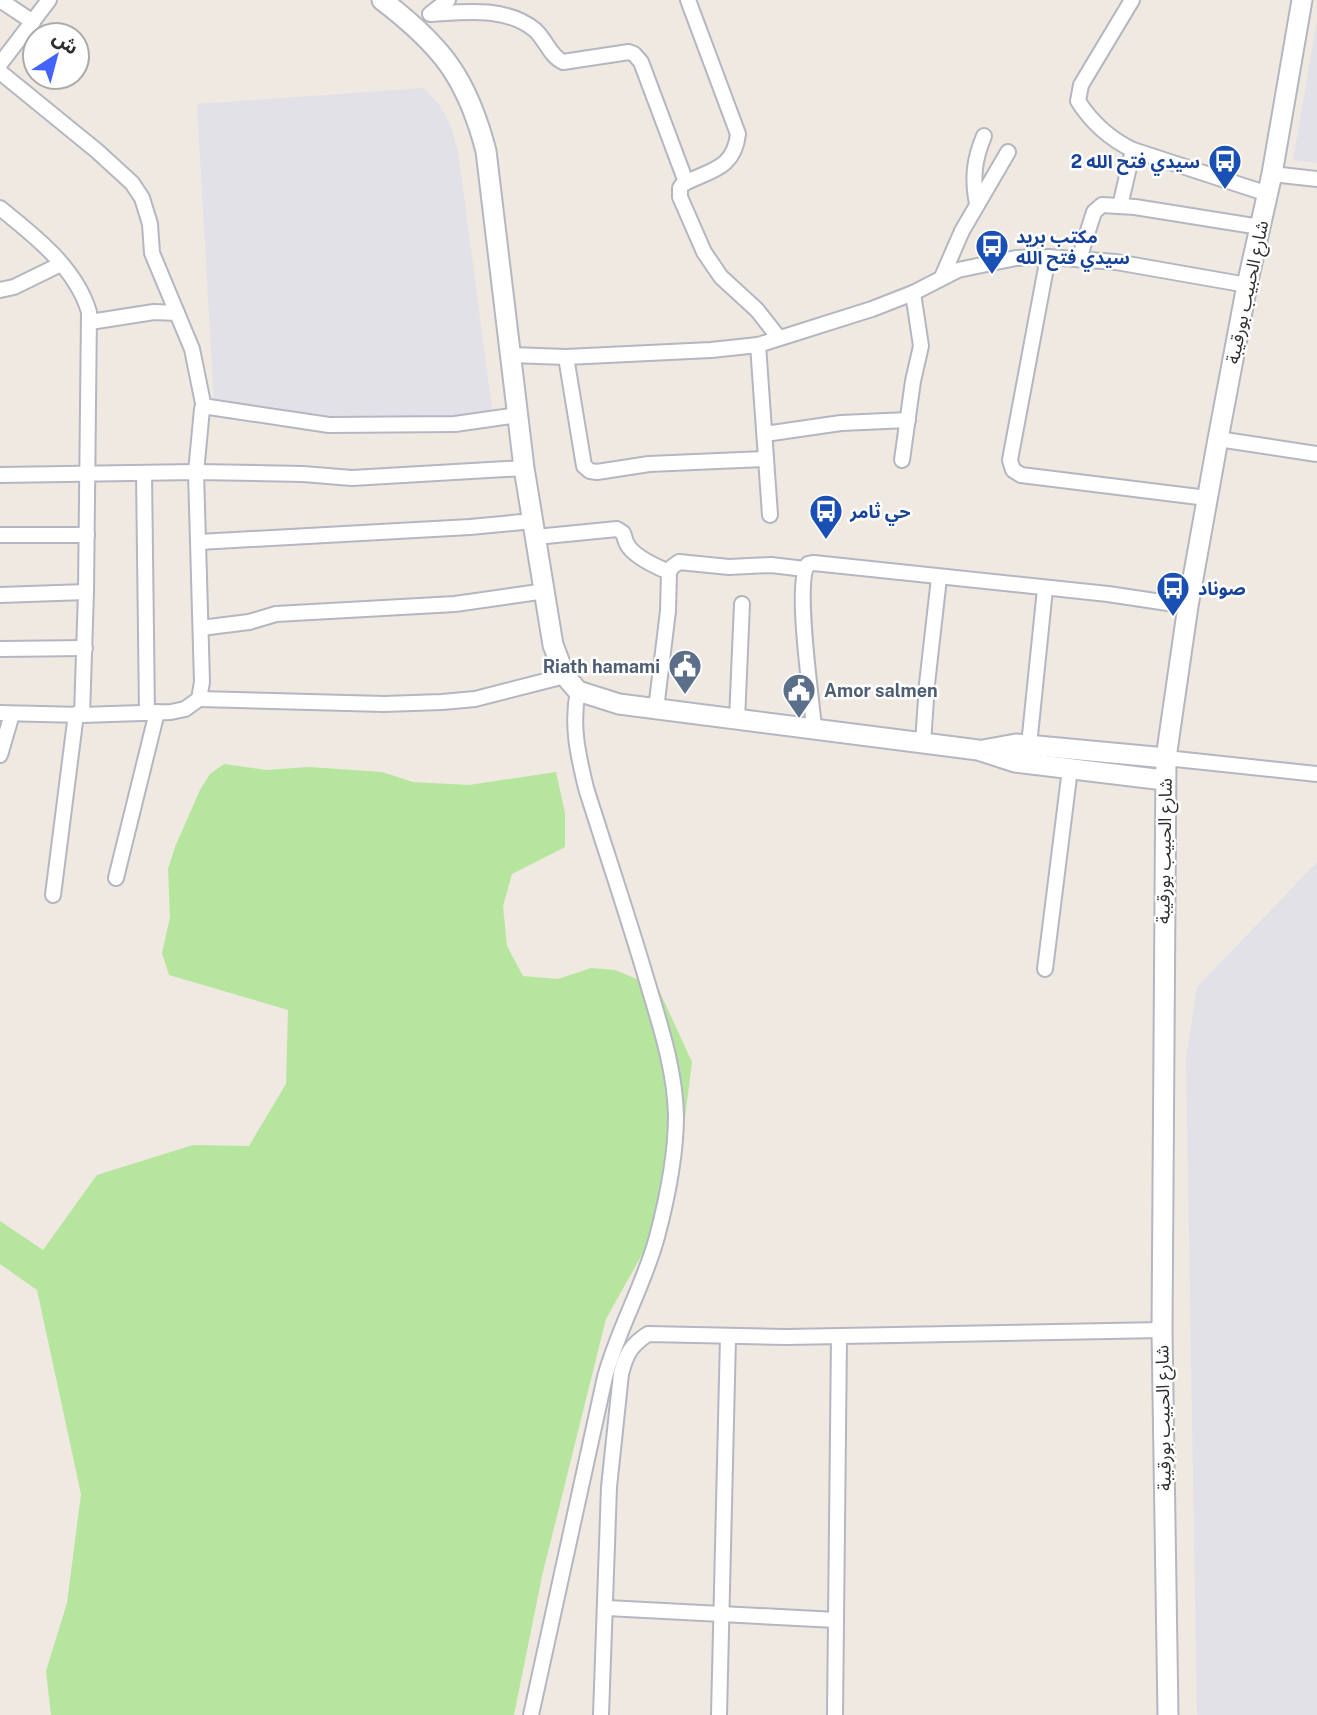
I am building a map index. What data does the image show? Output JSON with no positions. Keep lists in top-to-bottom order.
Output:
{
  "streets": {
    "main road": ["شارع الحبيب بورقيبة"]
  },
  "places": {
    "bus stop": [
      "2 سيدي فتح الله",
      "مكتب بريد سيدي فتح الله",
      "حي ثامر",
      "صوناد"
    ],
    "public building": ["Riath hamami", "Amor salmen"]
  },
  "north": "top right"
}
